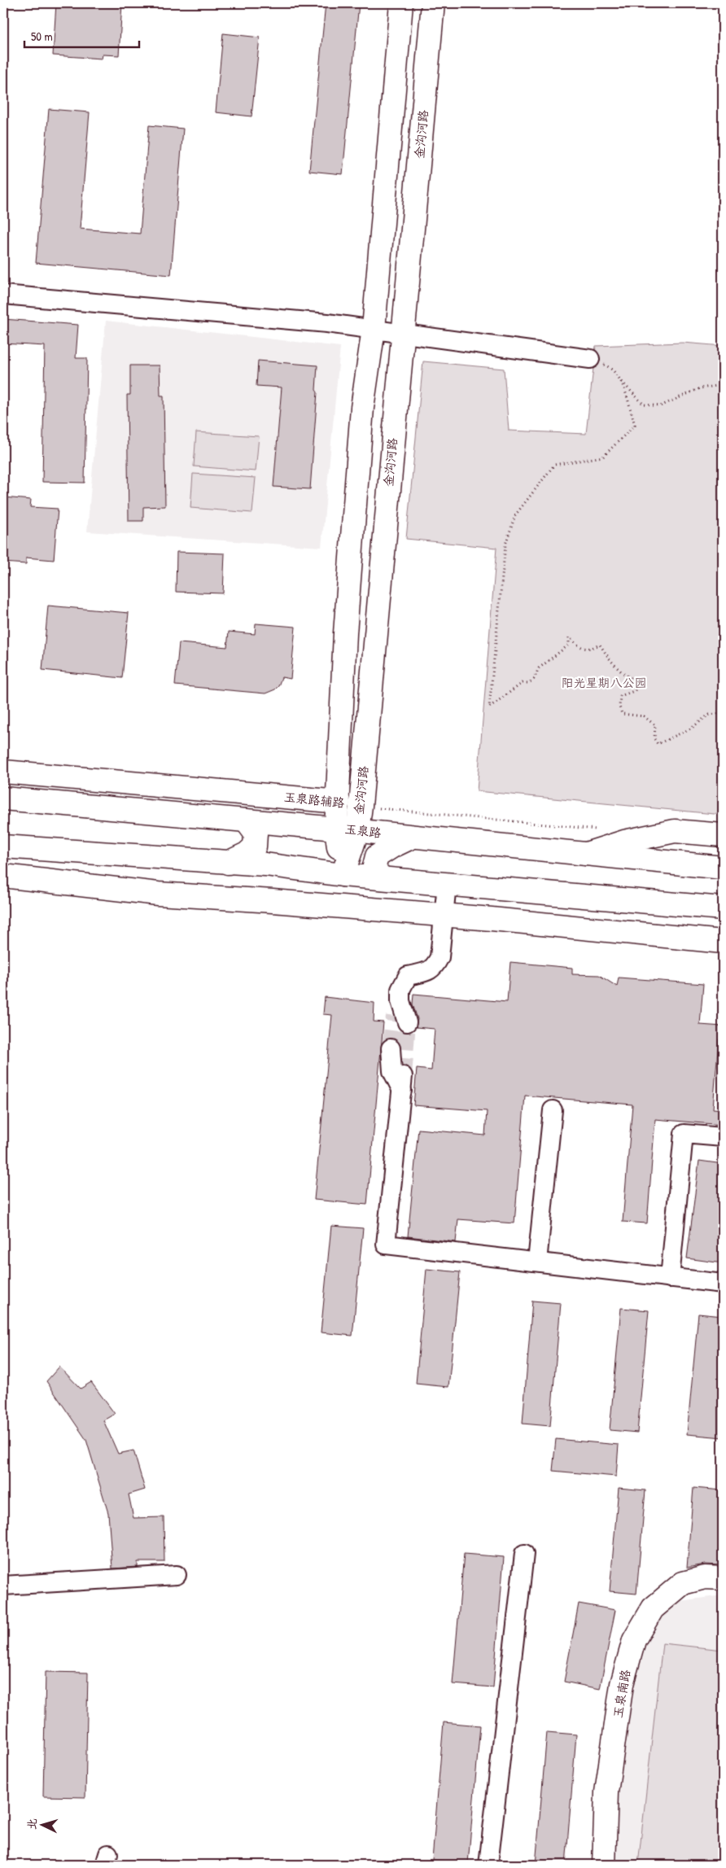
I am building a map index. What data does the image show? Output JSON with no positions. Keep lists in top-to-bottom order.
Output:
{
  "streets": {
    "street": [
      "金沟河路",
      "玉泉路辅路",
      "玉泉路",
      "玉泉南路"
    ]
  },
  "crossings": [
    ["金沟河路", "玉泉路辅路"],
    ["金沟河路", "玉泉路"]
  ],
  "parks": ["阳光星期八公园"],
  "scale_bar": "50 m",
  "north": "left"
}
